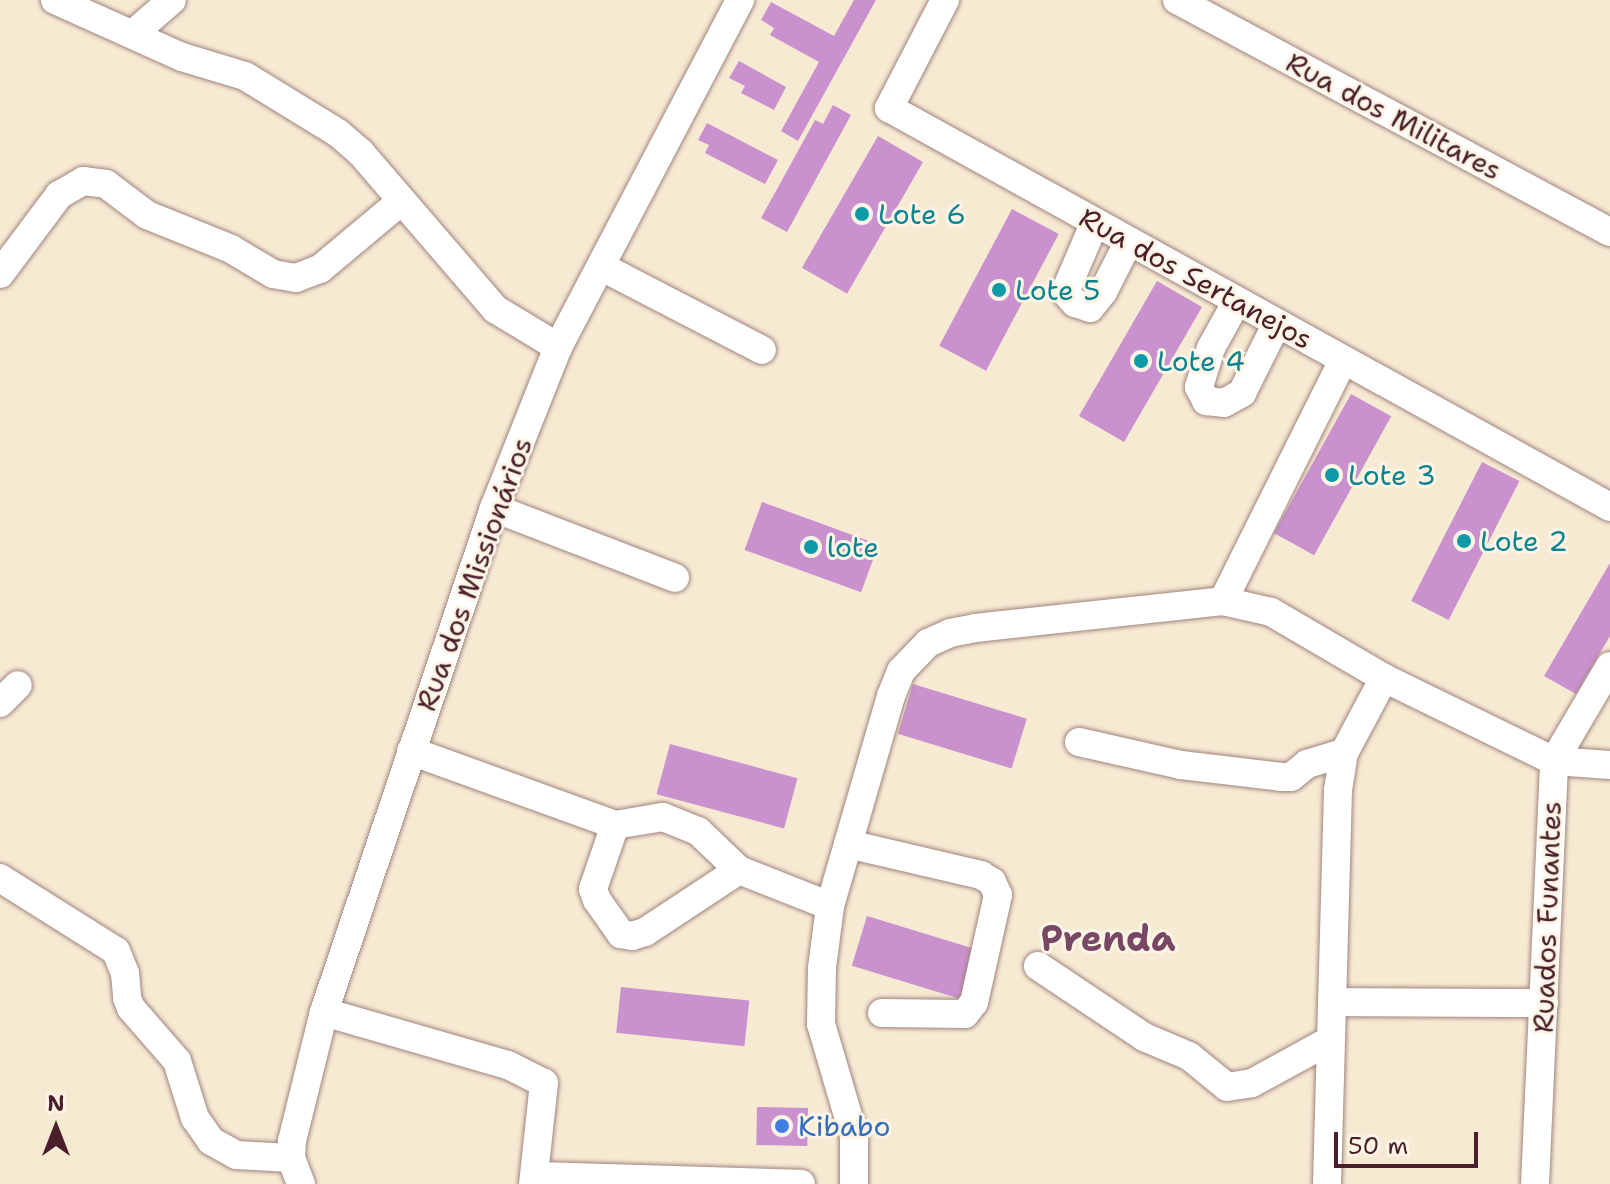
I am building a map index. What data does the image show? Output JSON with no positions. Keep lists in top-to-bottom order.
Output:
{
  "streets": {
    "street": [
      "Rua dos Militares",
      "Rua dos Sertanejos",
      "Rua dos Missionários",
      "Ruados Funantes"
    ]
  },
  "districts": ["Prenda"],
  "places": [
    "Lote 6",
    "Lote 5",
    "Lote 4",
    "Lote 3",
    "Lote 2",
    "lote",
    "Kibabo"
  ],
  "scale_bar": "50 m",
  "north": "top"
}
